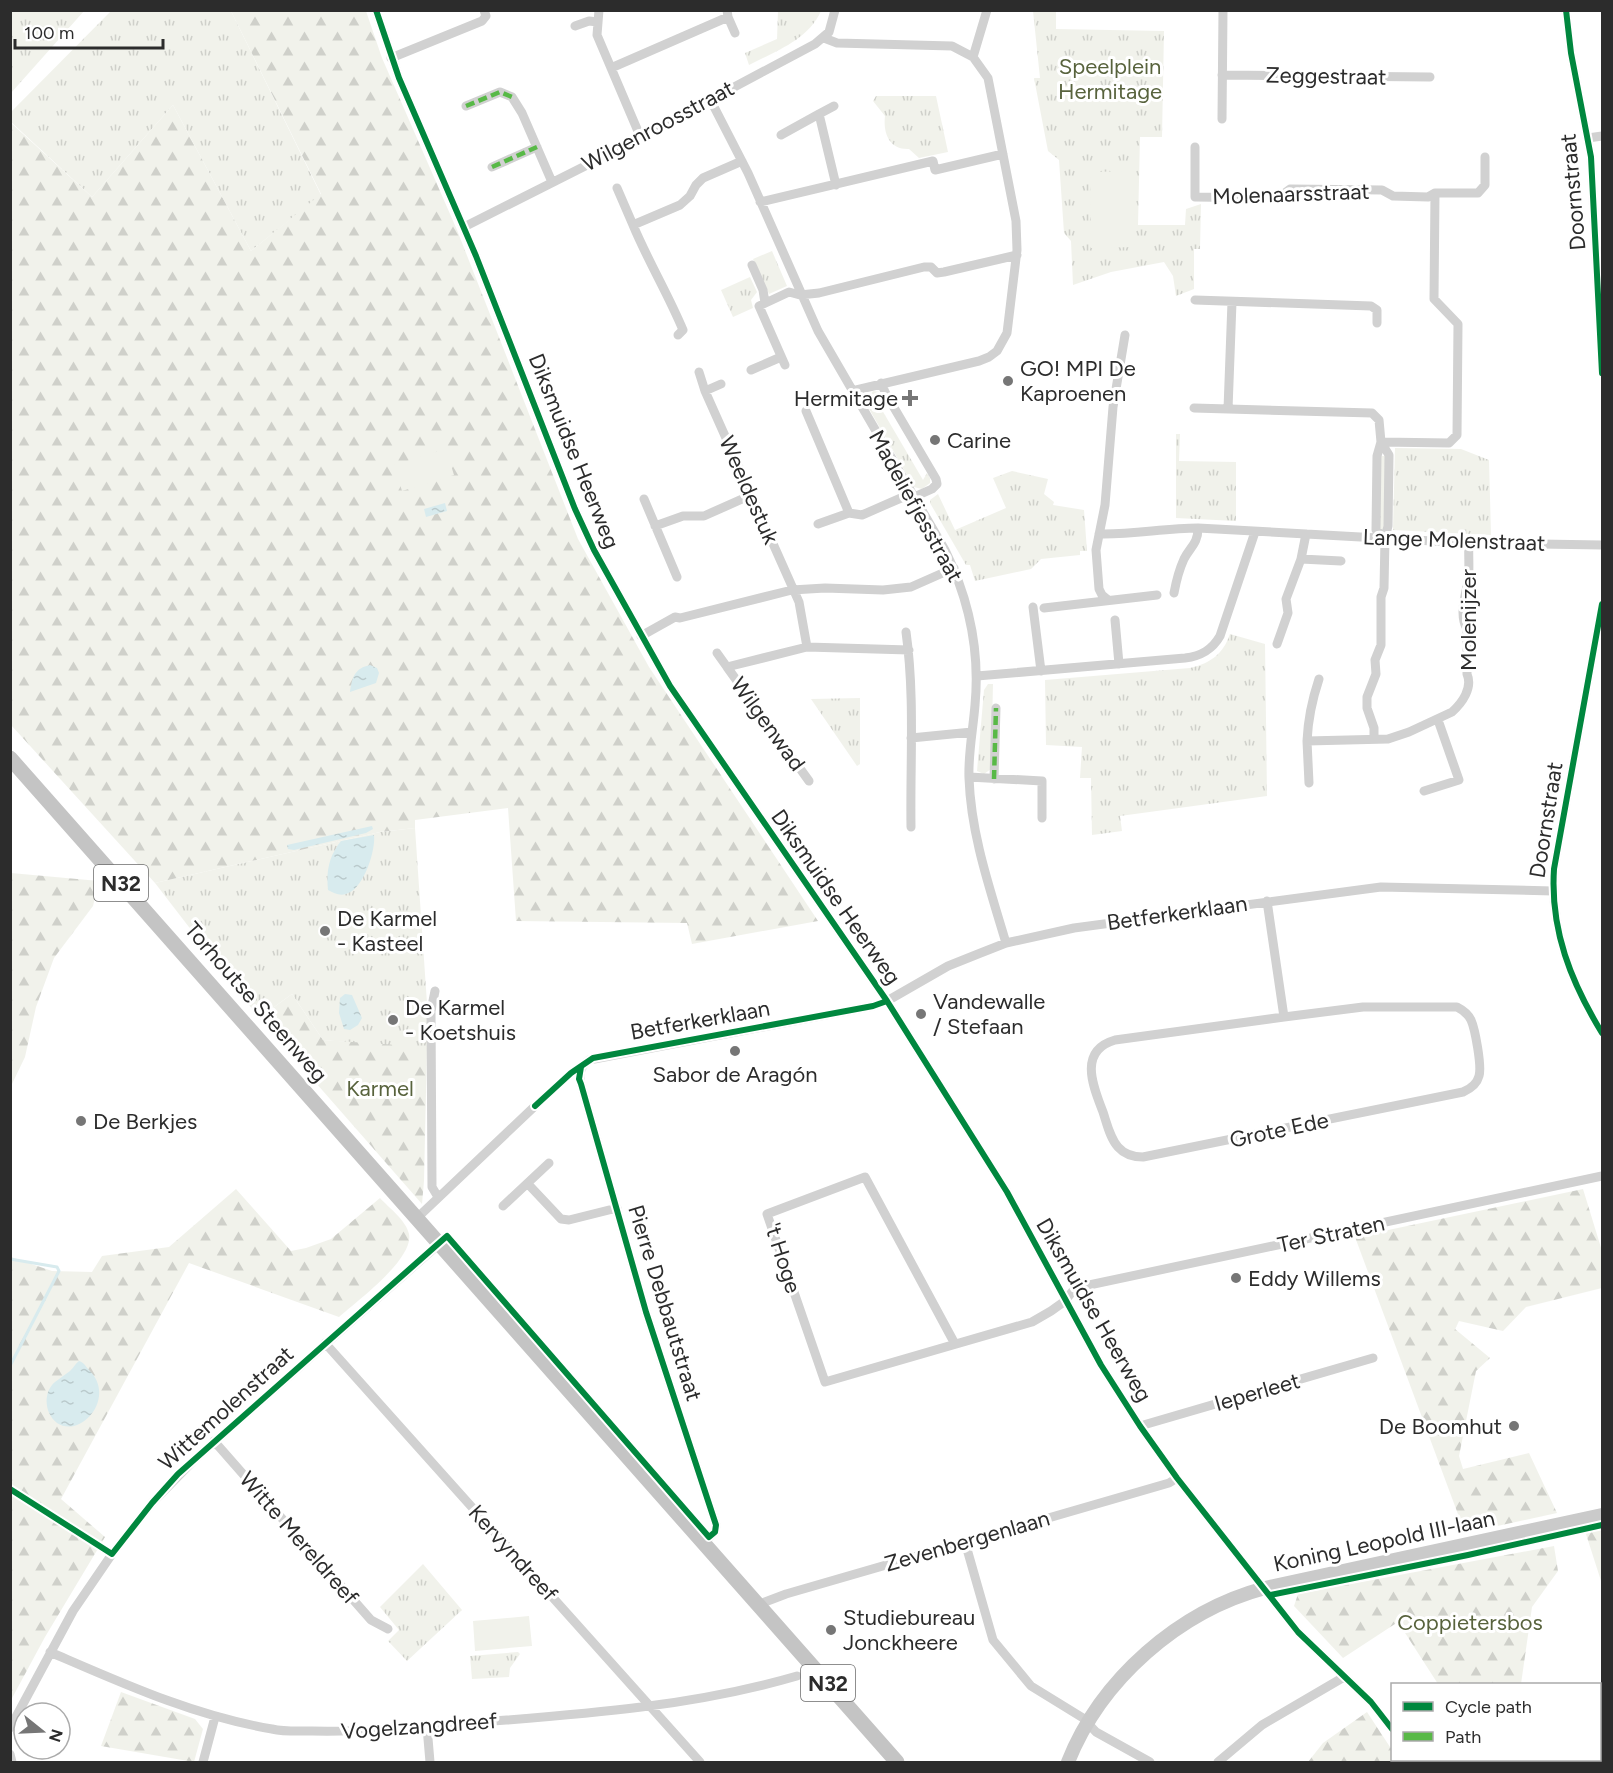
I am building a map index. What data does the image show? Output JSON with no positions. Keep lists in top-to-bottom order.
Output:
{
  "streets": {
    "main road": ["N32", "Torhoutse Steenweg"],
    "street": [
      "Zeggestraat",
      "Wilgenroosstraat",
      "Doornstraat",
      "Molenaarsstraat",
      "Diksmuidse Heerweg",
      "Weeldestuk",
      "Madeliefjesstraat",
      "Lange Molenstraat",
      "Molenijzer",
      "Wilgenwad",
      "Betferkerklaan",
      "Grote Ede",
      "Ter Straten",
      "'t Hoge",
      "Pierre Debbautstraat",
      "Ieperleet",
      "Wittemolenstraat",
      "Witte Mereldreef",
      "Zevenbergenlaan",
      "Koning Leopold III-laan",
      "Kervyndreef",
      "Vogelzangdreef"
    ]
  },
  "crossings": [
    ["Wilgenroosstraat", "Diksmuidse Heerweg"],
    ["Wilgenroosstraat", "Madeliefjesstraat"],
    ["Doornstraat", "Betferkerklaan"],
    ["Diksmuidse Heerweg", "Betferkerklaan"],
    ["Diksmuidse Heerweg", "Ter Straten"],
    ["Diksmuidse Heerweg", "'t Hoge"],
    ["Diksmuidse Heerweg", "Ieperleet"],
    ["Diksmuidse Heerweg", "Zevenbergenlaan"],
    ["Diksmuidse Heerweg", "Koning Leopold III-laan"],
    ["Madeliefjesstraat", "Betferkerklaan"],
    ["Lange Molenstraat", "Molenijzer"],
    ["Betferkerklaan", "Pierre Debbautstraat"],
    ["Torhoutse Steenweg", "Pierre Debbautstraat"],
    ["Torhoutse Steenweg", "Wittemolenstraat"],
    ["Torhoutse Steenweg", "Zevenbergenlaan"],
    ["Ter Straten", "'t Hoge"],
    ["Wittemolenstraat", "Witte Mereldreef"],
    ["Wittemolenstraat", "Kervyndreef"],
    ["Wittemolenstraat", "Vogelzangdreef"],
    ["Kervyndreef", "Vogelzangdreef"]
  ],
  "parks": ["Speelplein Hermitage", "Karmel", "Coppietersbos"],
  "places": {
    "other": [
      "GO! MPI De Kaproenen",
      "Carine",
      "De Karmel - Kasteel",
      "Vandewalle / Stefaan",
      "De Karmel - Koetshuis",
      "Sabor de Aragón",
      "De Berkjes",
      "Eddy Willems",
      "De Boomhut",
      "Studiebureau Jonckheere"
    ],
    "health": ["Hermitage"]
  },
  "legend": ["Cycle path", "Path"],
  "scale_bar": "100 m",
  "north": "right"
}
